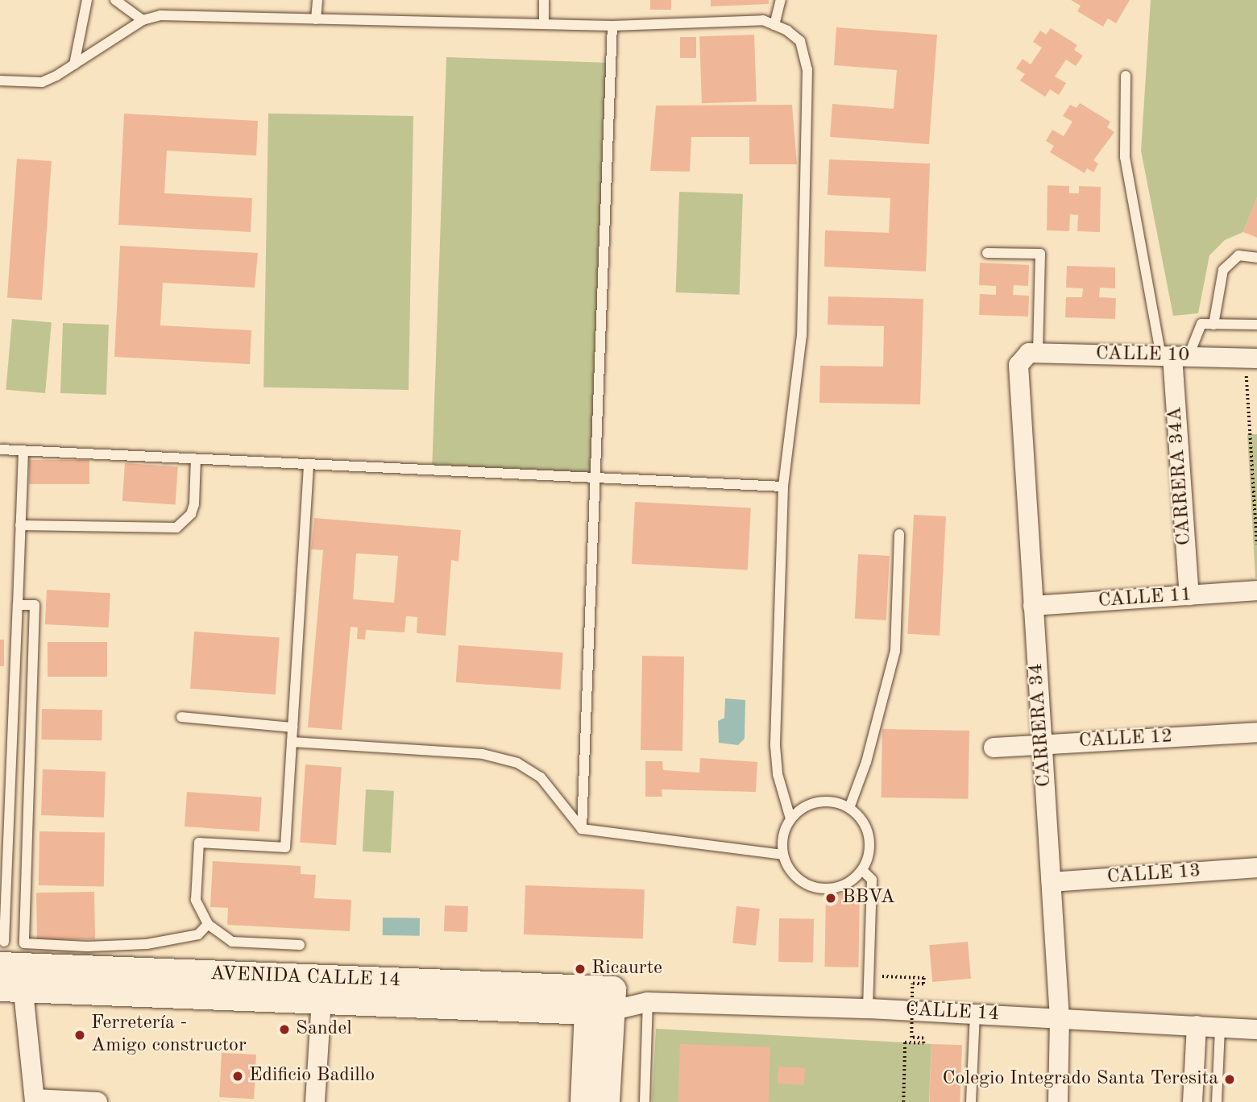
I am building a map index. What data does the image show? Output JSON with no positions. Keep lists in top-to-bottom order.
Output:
{
  "streets": {
    "main road": ["AVENIDA CALLE 14"],
    "street": [
      "CALLE 10",
      "CARRERA 34A",
      "CALLE 11",
      "CARRERA 34",
      "CALLE 12",
      "CALLE 13",
      "CALLE 14"
    ]
  },
  "crossings": [
    ["CALLE 10", "CARRERA 34A"],
    ["CALLE 10", "CARRERA 34"],
    ["CARRERA 34A", "CALLE 11"],
    ["CALLE 11", "CARRERA 34"],
    ["CARRERA 34", "CALLE 12"],
    ["CARRERA 34", "CALLE 13"],
    ["CARRERA 34", "CALLE 14"],
    ["AVENIDA CALLE 14", "CALLE 14"]
  ],
  "places": [
    "BBVA",
    "Ricaurte",
    "Sandel",
    "Ferretería - Amigo constructor",
    "Edificio Badillo",
    "Colegio Integrado Santa Teresita"
  ]
}
